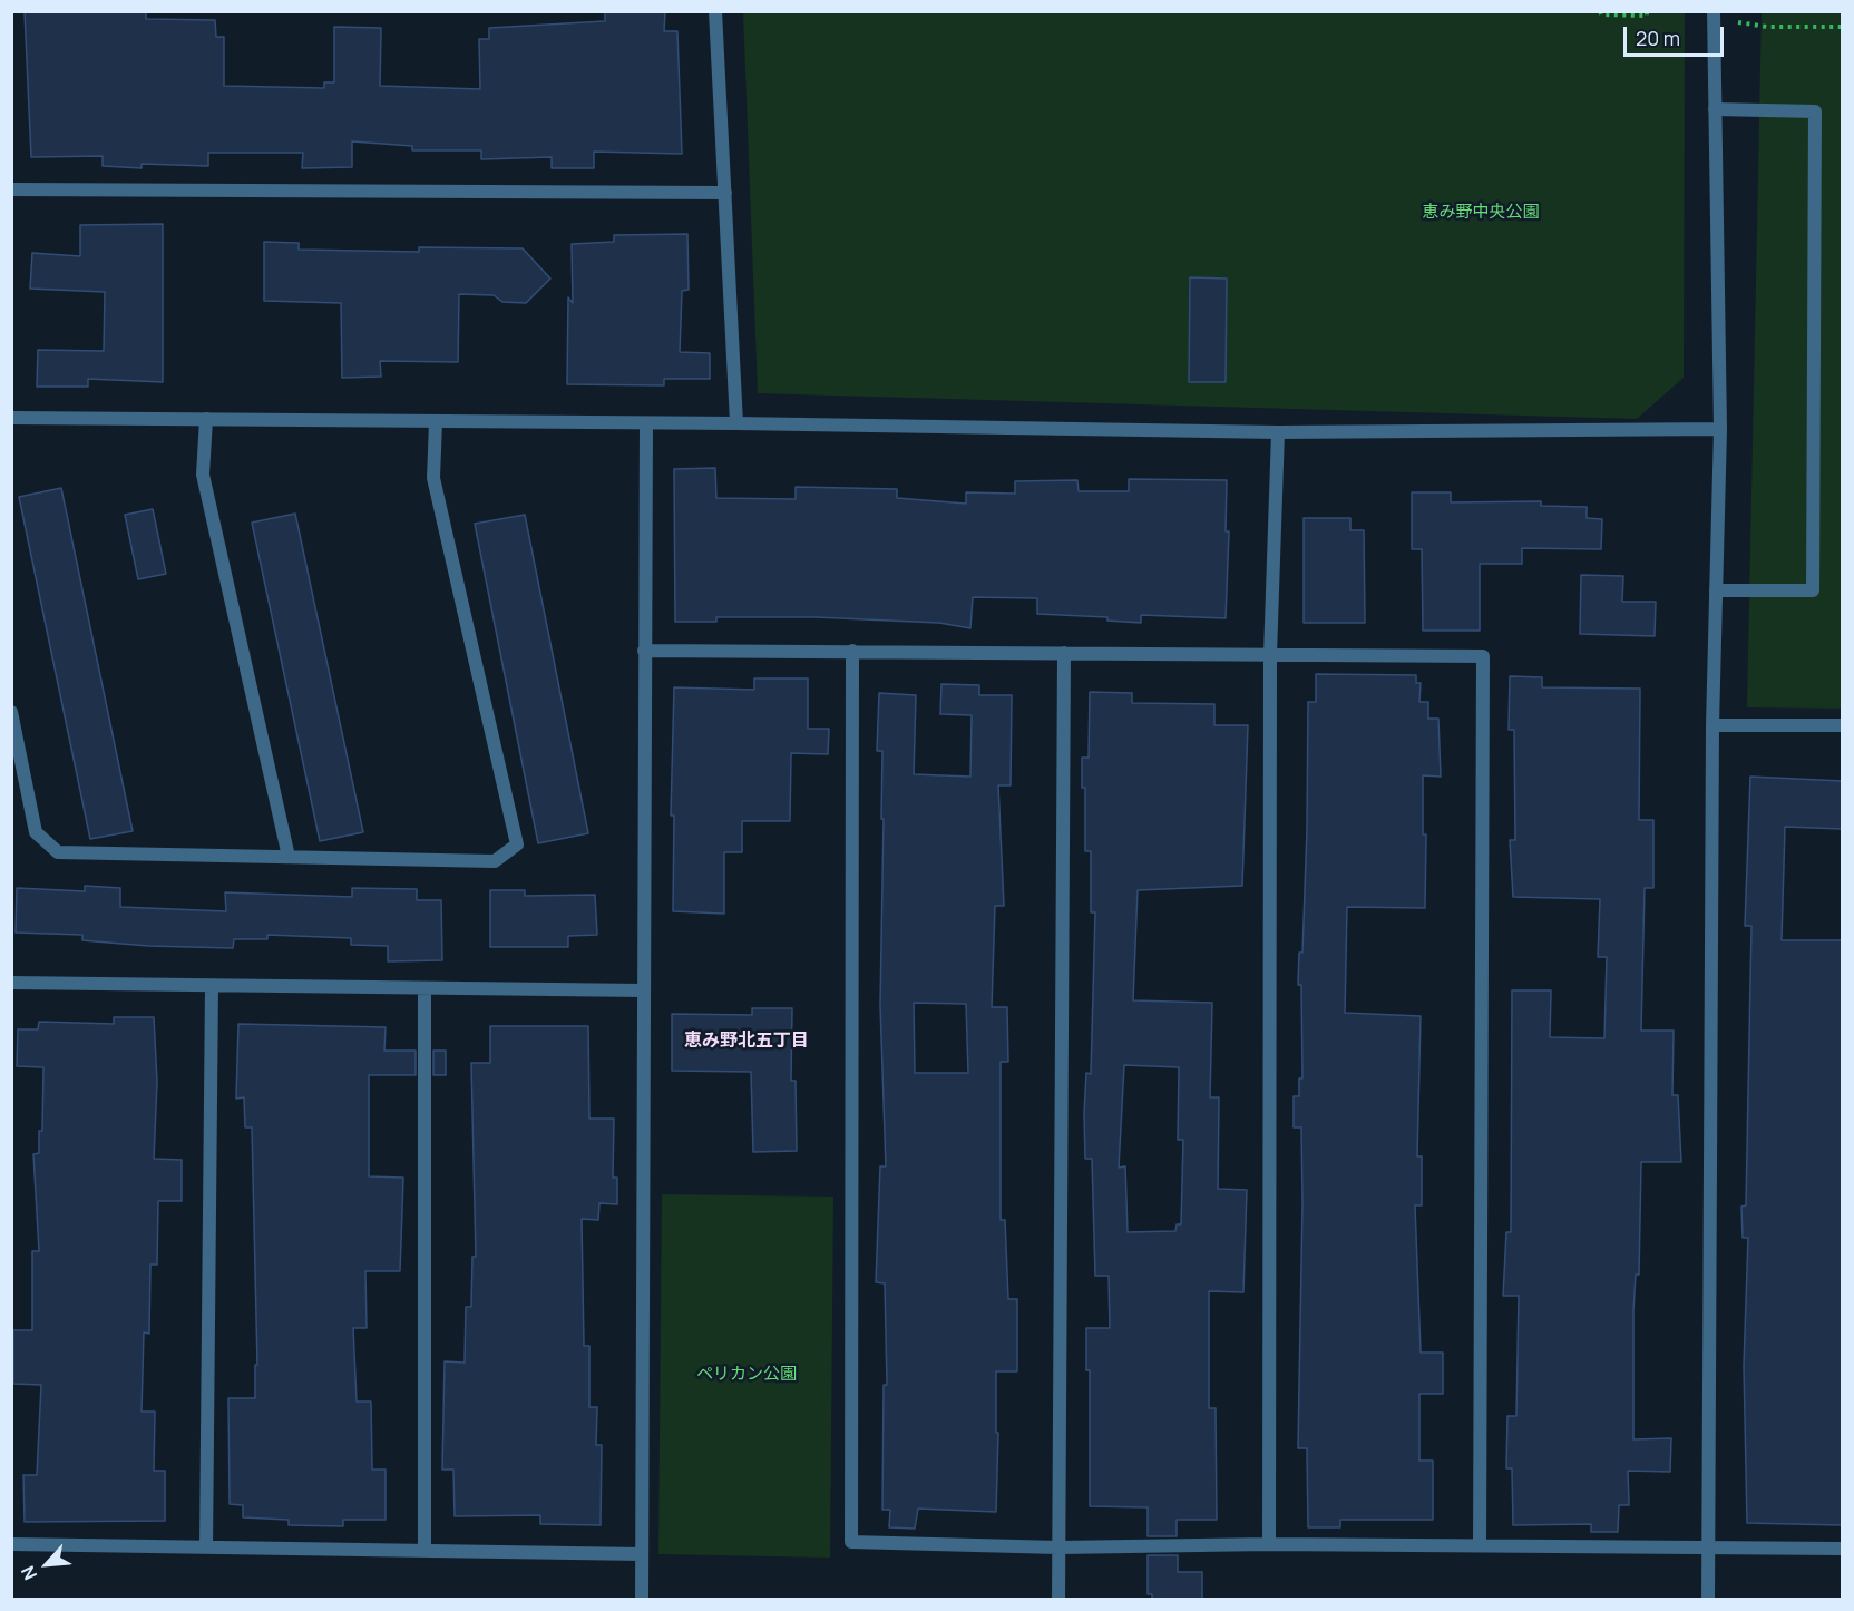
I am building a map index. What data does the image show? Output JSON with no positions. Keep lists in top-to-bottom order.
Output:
{
  "districts": ["恵み野北五丁目"],
  "parks": ["恵み野中央公園", "ペリカン公園"],
  "scale_bar": "20 m",
  "north": "bottom left"
}
